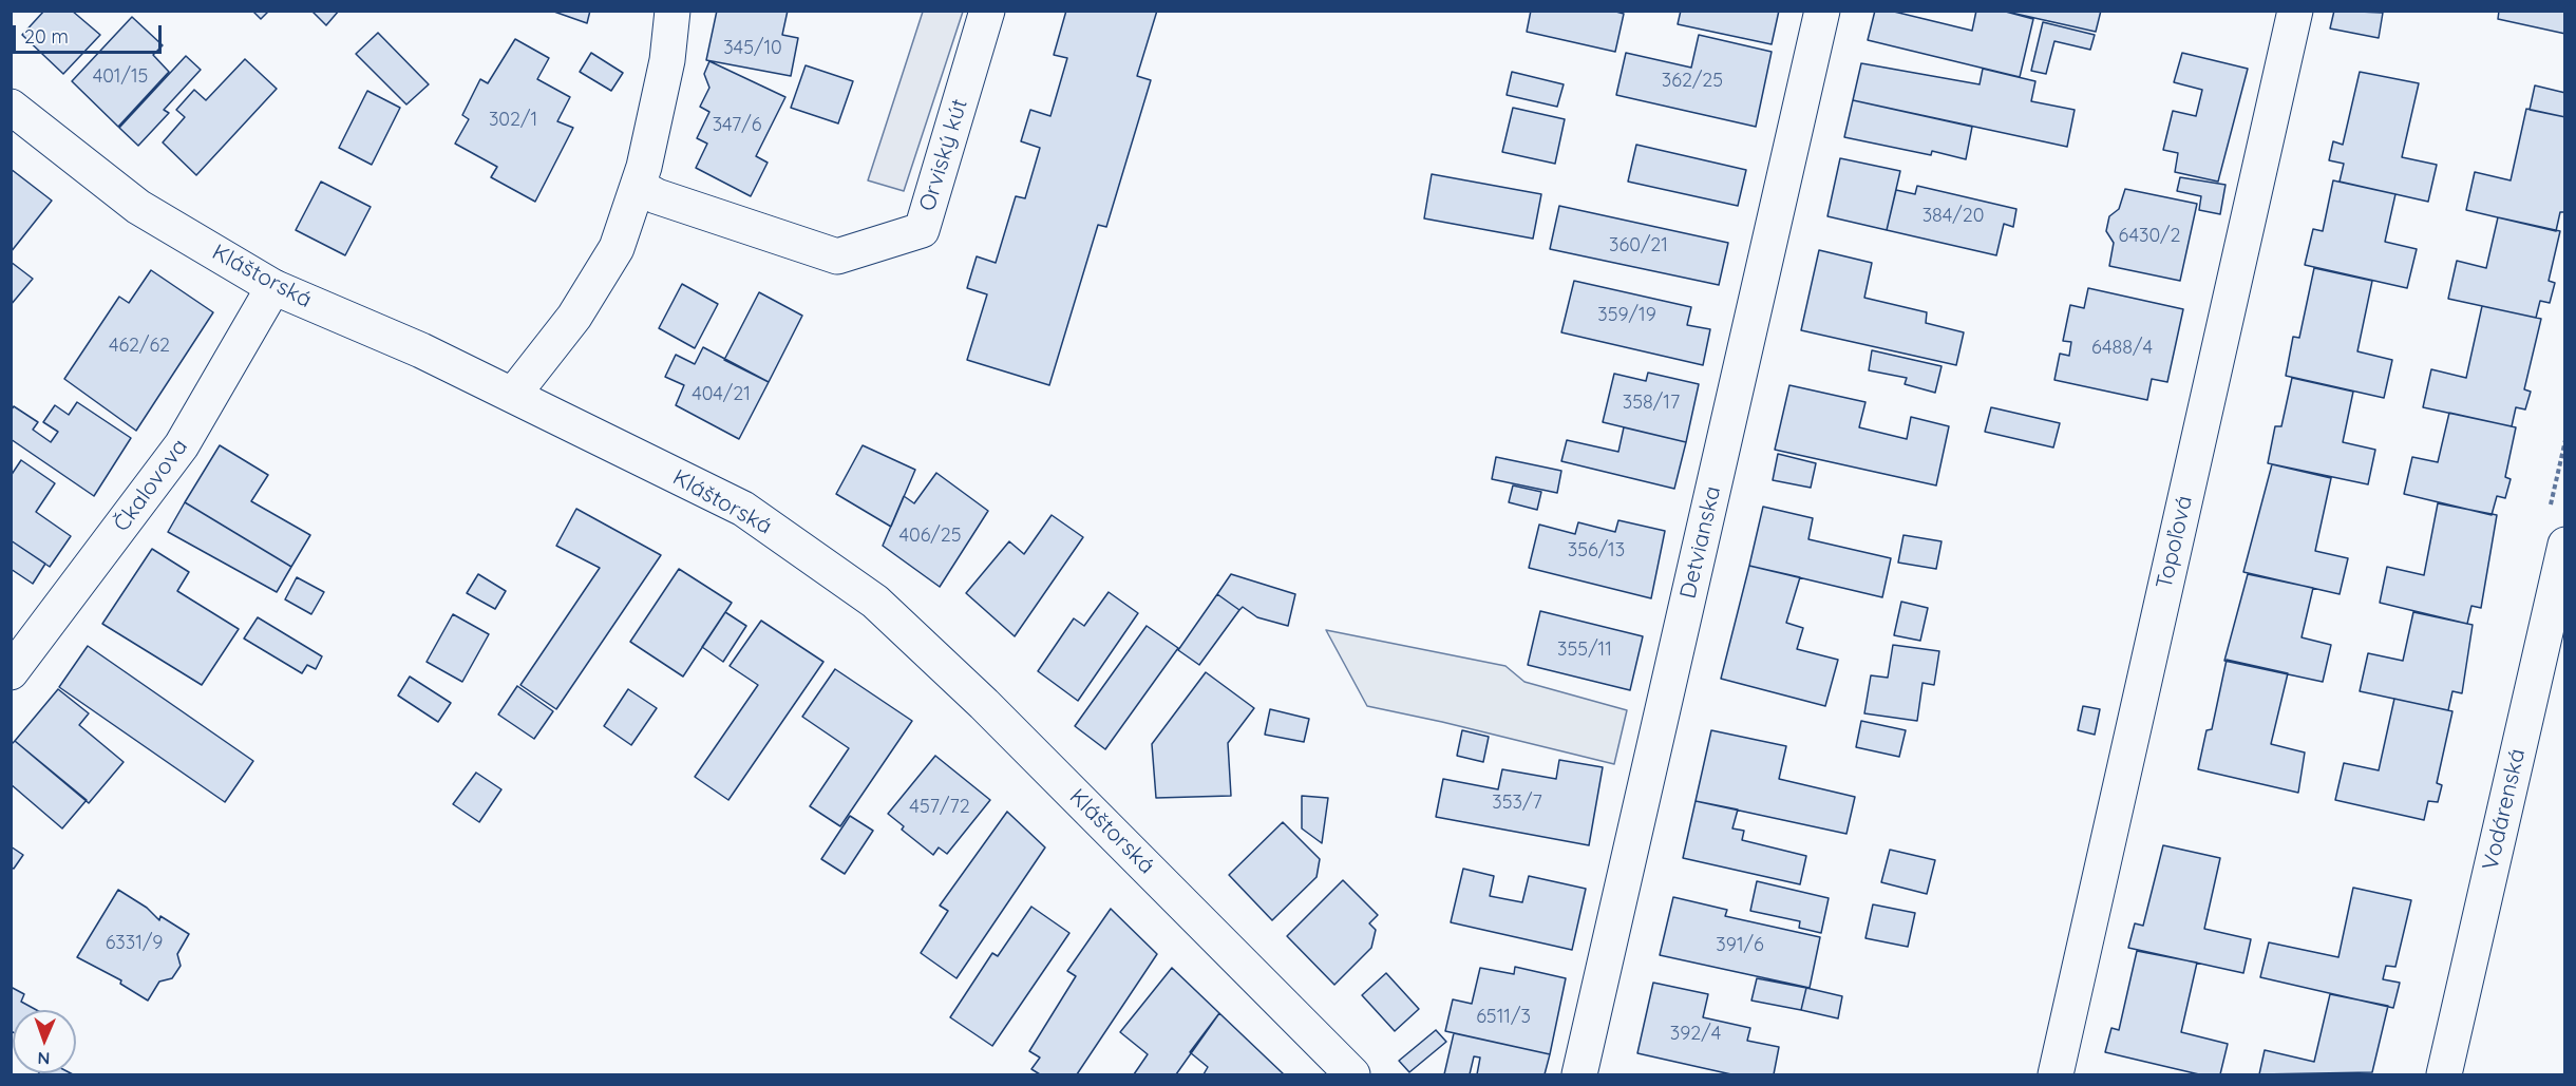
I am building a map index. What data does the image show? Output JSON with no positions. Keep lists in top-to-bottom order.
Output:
{
  "streets": {
    "street": [
      "Orviský kút",
      "Kláštorská",
      "Čkalovova",
      "Detvianska",
      "Topoľová",
      "Vodárenská"
    ]
  },
  "crossings": [
    ["Kláštorská", "Čkalovova"]
  ],
  "house_numbers": [
    "345/10",
    "401/15",
    "362/25",
    "302/1",
    "347/6",
    "384/20",
    "6430/2",
    "360/21",
    "359/19",
    "462/62",
    "6488/4",
    "404/21",
    "358/17",
    "406/25",
    "356/13",
    "355/11",
    "353/7",
    "457/72",
    "6331/9",
    "391/6",
    "6511/3",
    "392/4"
  ],
  "scale_bar": "20 m",
  "north": "bottom"
}
